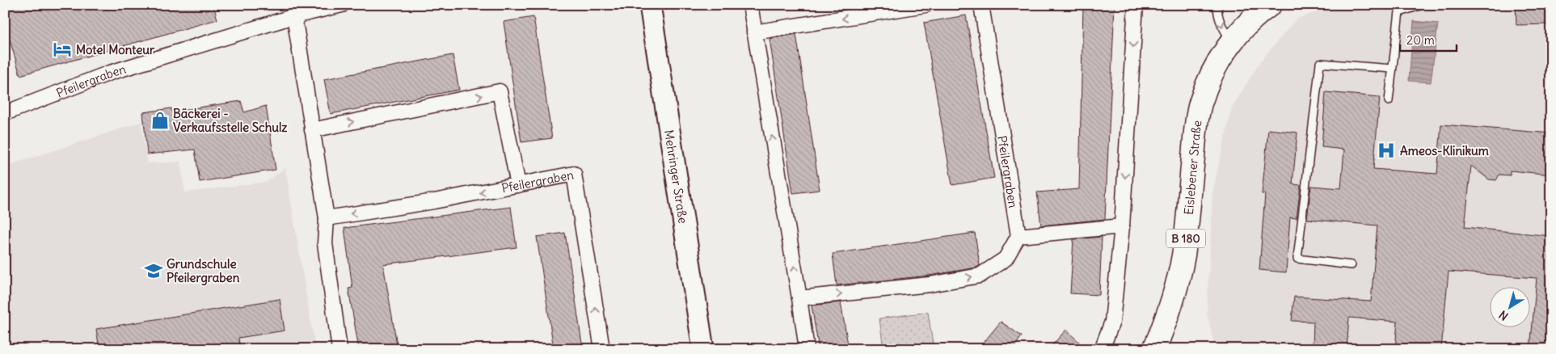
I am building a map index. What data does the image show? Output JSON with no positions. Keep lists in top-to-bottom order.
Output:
{
  "streets": {
    "main road": ["Eislebener Straße", "Mehringer Straße", "B 180"],
    "street": ["Pfeilergraben"]
  },
  "places": {
    "hotel": ["Motel Monteur"],
    "shop": ["Bäckerei - Verkaufsstelle Schulz"],
    "hospital": ["Ameos-Klinikum"],
    "school or university": ["Grundschule Pfeilergraben"]
  },
  "scale_bar": "20 m",
  "north": "bottom left"
}
